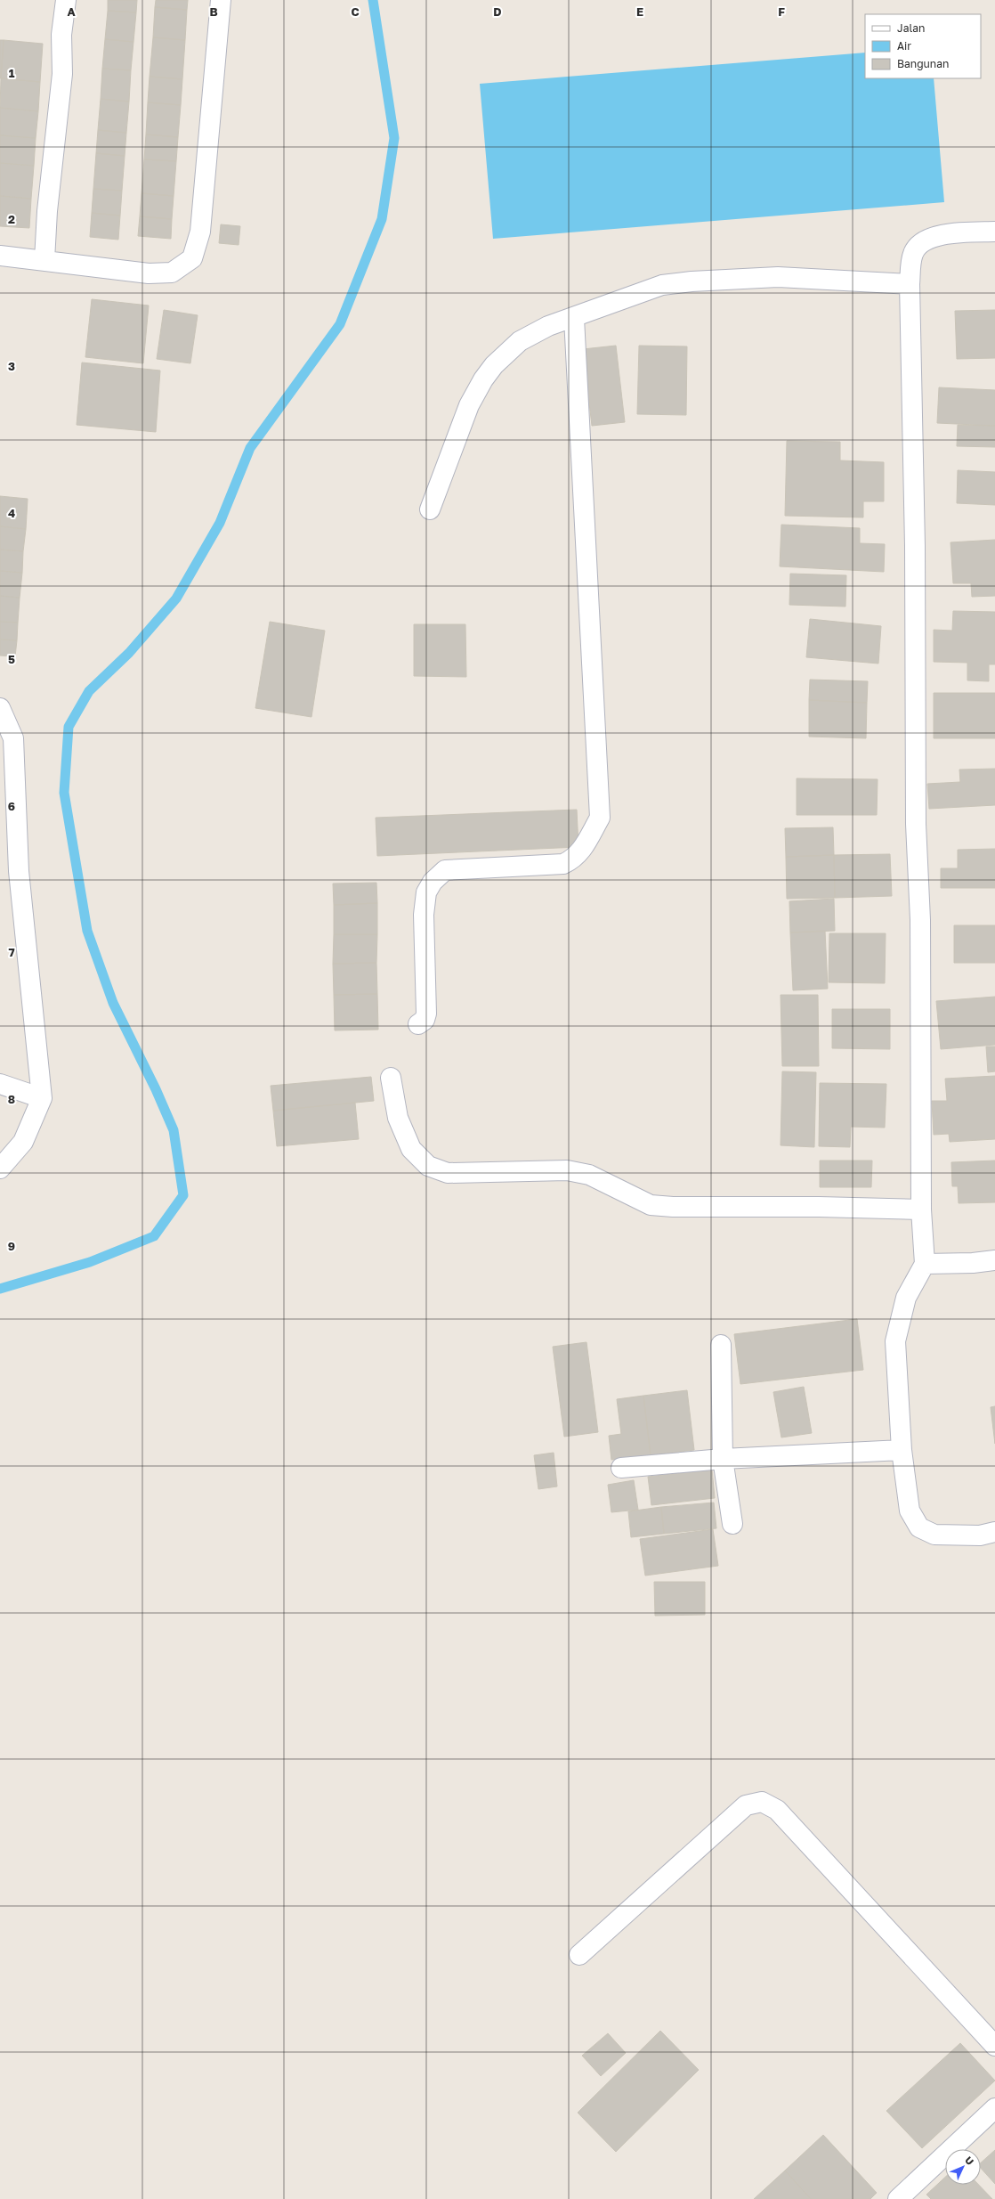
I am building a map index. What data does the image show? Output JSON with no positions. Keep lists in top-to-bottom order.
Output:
{
  "legend": ["Jalan", "Air", "Bangunan"],
  "north": "top right",
  "grid": {
    "columns": [
      "A",
      "B",
      "C",
      "D",
      "E",
      "F"
    ],
    "rows": [
      "1",
      "2",
      "3",
      "4",
      "5",
      "6",
      "7",
      "8",
      "9"
    ]
  }
}
